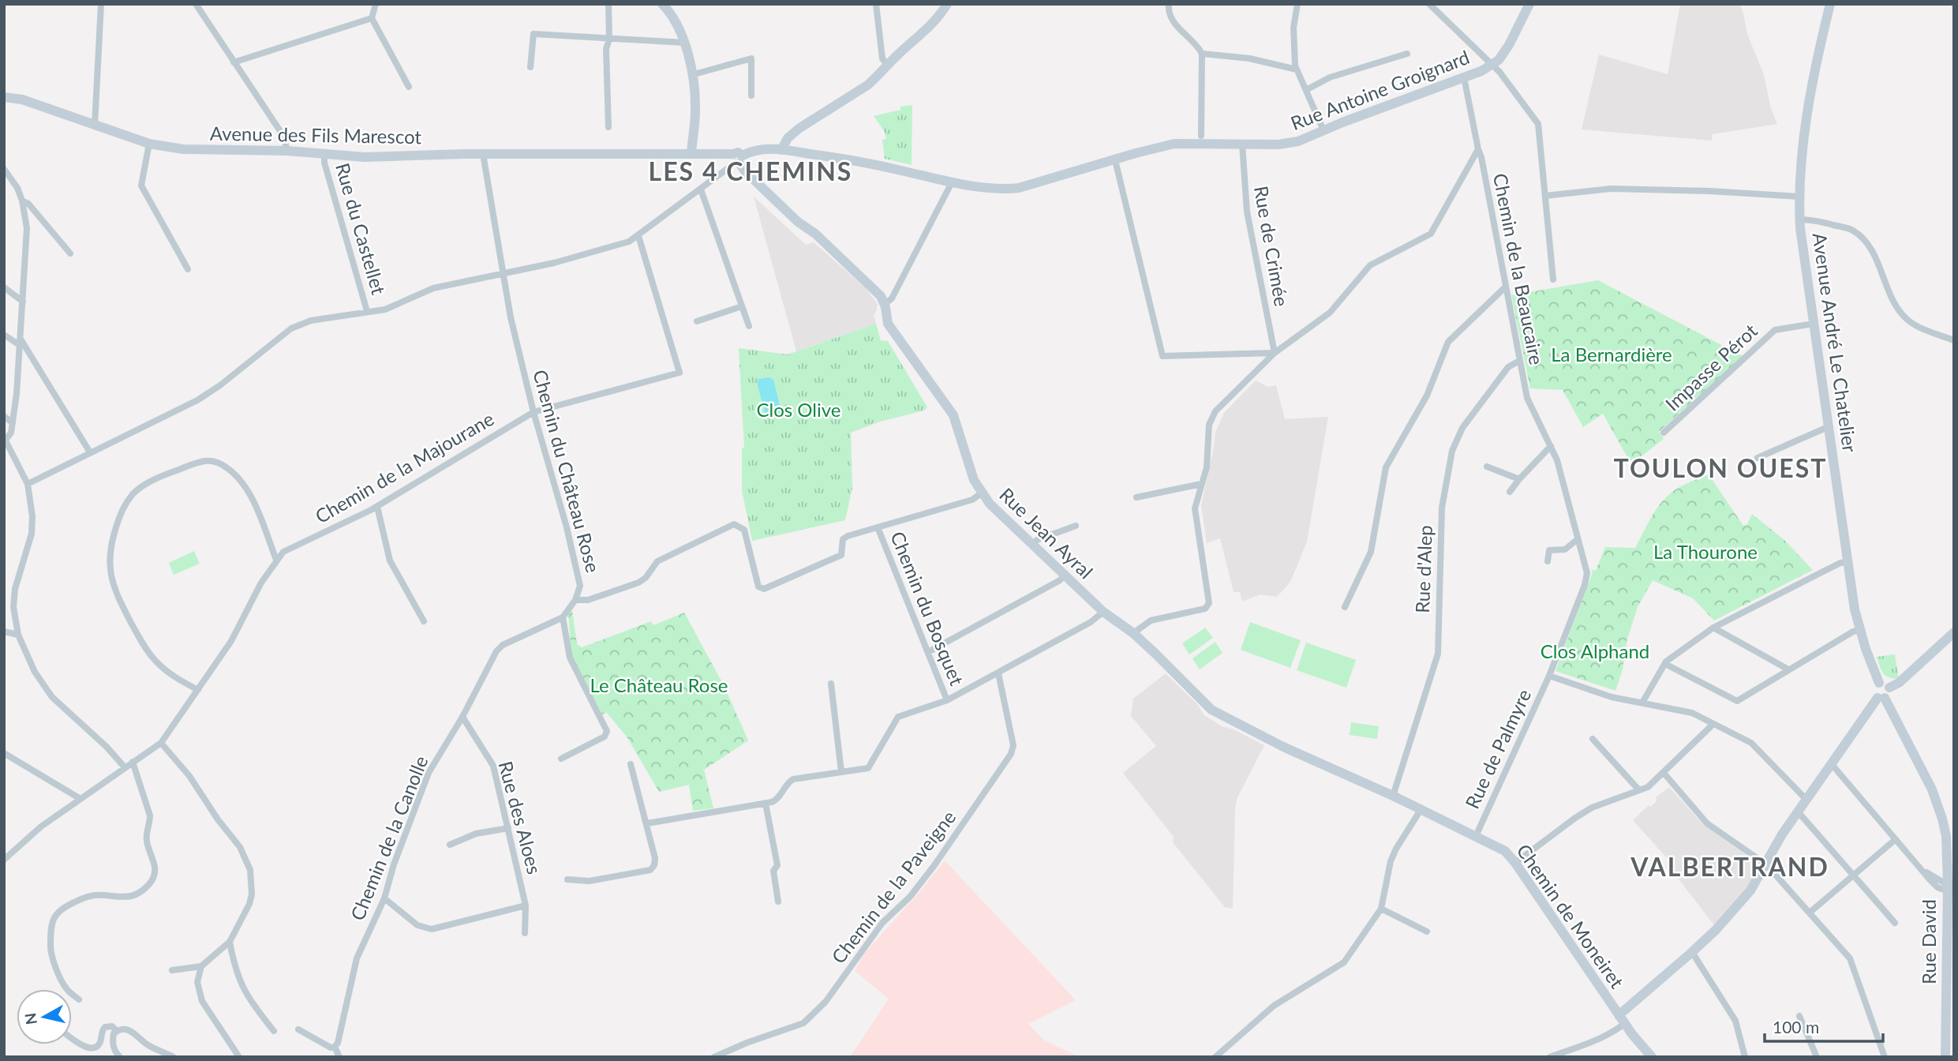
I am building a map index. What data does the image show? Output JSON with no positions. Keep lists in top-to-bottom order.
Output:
{
  "streets": {
    "main road": [
      "Rue Antoine Groignard",
      "Avenue des Fils Marescot",
      "Avenue André Le Chatelier",
      "Rue Jean Ayral",
      "Chemin de Moneiret",
      "Rue David"
    ],
    "street": [
      "Rue du Castellet",
      "Rue de Crimée",
      "Chemin de la Beaucaire",
      "Impasse Pérot",
      "Chemin de la Majourane",
      "Chemin du Château Rose",
      "Rue d'Alep",
      "Chemin du Bosquet",
      "Rue de Palmyre",
      "Rue des Aloes",
      "Chemin de la Canolle",
      "Chemin de la Paveigne"
    ]
  },
  "crossings": [
    ["Rue Antoine Groignard", "Rue de Crimée"],
    ["Rue Antoine Groignard", "Chemin de la Beaucaire"],
    ["Avenue des Fils Marescot", "Rue du Castellet"],
    ["Avenue des Fils Marescot", "Chemin du Château Rose"],
    ["Avenue des Fils Marescot", "Rue Jean Ayral"],
    ["Chemin de la Beaucaire", "Rue d'Alep"],
    ["Chemin de la Beaucaire", "Rue de Palmyre"],
    ["Avenue André Le Chatelier", "Impasse Pérot"],
    ["Chemin de la Majourane", "Chemin du Château Rose"],
    ["Chemin du Château Rose", "Chemin de la Canolle"],
    ["Rue Jean Ayral", "Chemin de Moneiret"],
    ["Rue d'Alep", "Chemin de Moneiret"],
    ["Rue de Palmyre", "Chemin de Moneiret"],
    ["Rue des Aloes", "Chemin de la Canolle"]
  ],
  "districts": ["LES 4 CHEMINS", "TOULON OUEST", "VALBERTRAND"],
  "parks": [
    "La Bernardière",
    "Clos Olive",
    "La Thourone",
    "Clos Alphand",
    "Le Château Rose"
  ],
  "scale_bar": "100 m",
  "north": "left"
}
